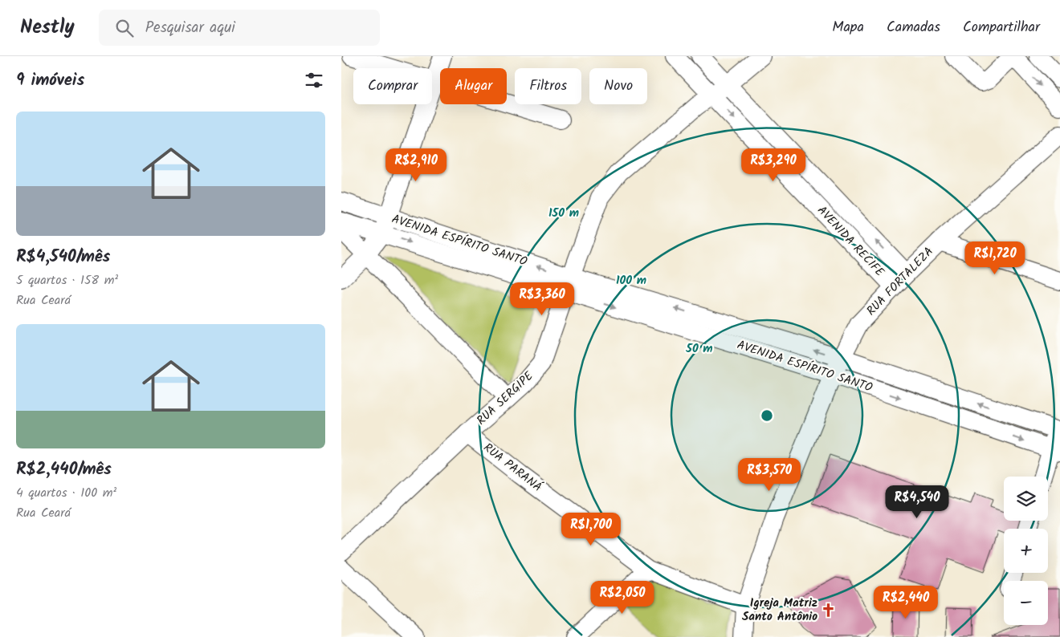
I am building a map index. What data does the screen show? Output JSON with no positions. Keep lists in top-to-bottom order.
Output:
{
  "streets": {
    "street": [
      "AVENIDA ESPÍRITO SANTO",
      "AVENIDA RECIFE",
      "RUA FORTALEZA",
      "RUA SERGIPE",
      "RUA PARANÁ"
    ]
  },
  "crossings": [
    ["AVENIDA ESPÍRITO SANTO", "RUA FORTALEZA"],
    ["AVENIDA ESPÍRITO SANTO", "RUA SERGIPE"],
    ["AVENIDA RECIFE", "RUA FORTALEZA"],
    ["AVENIDA RECIFE", "RUA SERGIPE"],
    ["RUA FORTALEZA", "RUA PARANÁ"],
    ["RUA SERGIPE", "RUA PARANÁ"]
  ],
  "places": {
    "church": ["Igreja Matriz Santo Antônio"]
  },
  "page": {
    "header": "Nestly",
    "search": "Pesquisar aqui",
    "nav": ["Mapa", "Camadas", "Compartilhar"],
    "heading": "9 imóveis",
    "chip": [
      "Comprar",
      "Alugar",
      "Filtros",
      "Novo"
    ],
    "list": [
      {
        "name": "R$4,540/mês",
        "note": "5 quartos · 158 m² · Rua Ceará"
      },
      {
        "name": "R$2,440/mês",
        "note": "4 quartos · 100 m² · Rua Ceará"
      }
    ],
    "price": [
      "R$2,910",
      "R$3,290",
      "R$1,720",
      "R$3,360",
      "R$3,570",
      "R$4,540",
      "R$1,700",
      "R$2,050",
      "R$2,440"
    ],
    "map_buttons": ["+", "−"]
  },
  "rings": ["150 m", "100 m", "50 m"]
}
